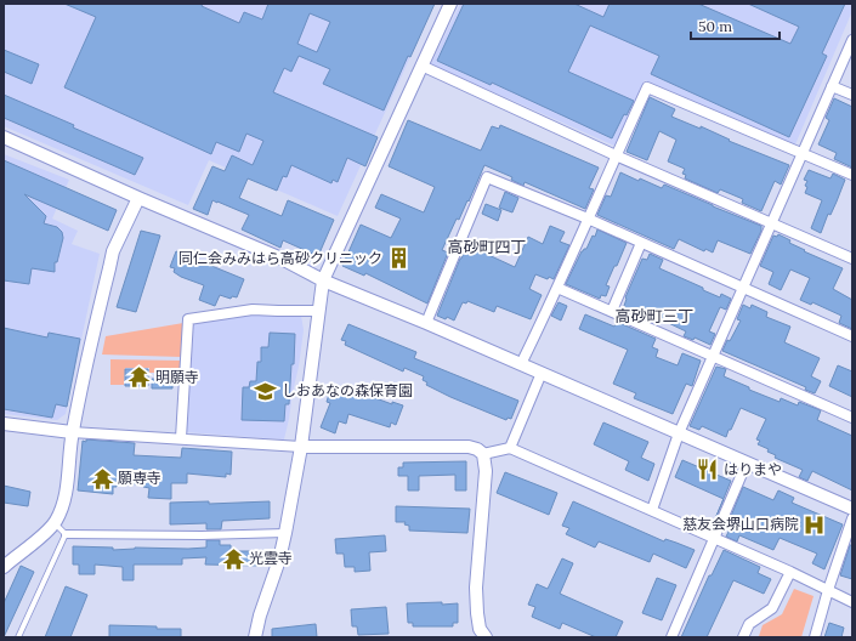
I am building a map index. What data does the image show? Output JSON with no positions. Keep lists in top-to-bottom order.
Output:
{
  "districts": ["高砂町四丁", "高砂町三丁"],
  "places": {
    "building": ["同仁会みみはら高砂クリニック"],
    "temple": ["明願寺", "願専寺", "光雲寺"],
    "school or university": ["しおあなの森保育園"],
    "restaurant": ["はりまや"],
    "hospital": ["慈友会堺山口病院"]
  },
  "scale_bar": "50 m"
}
